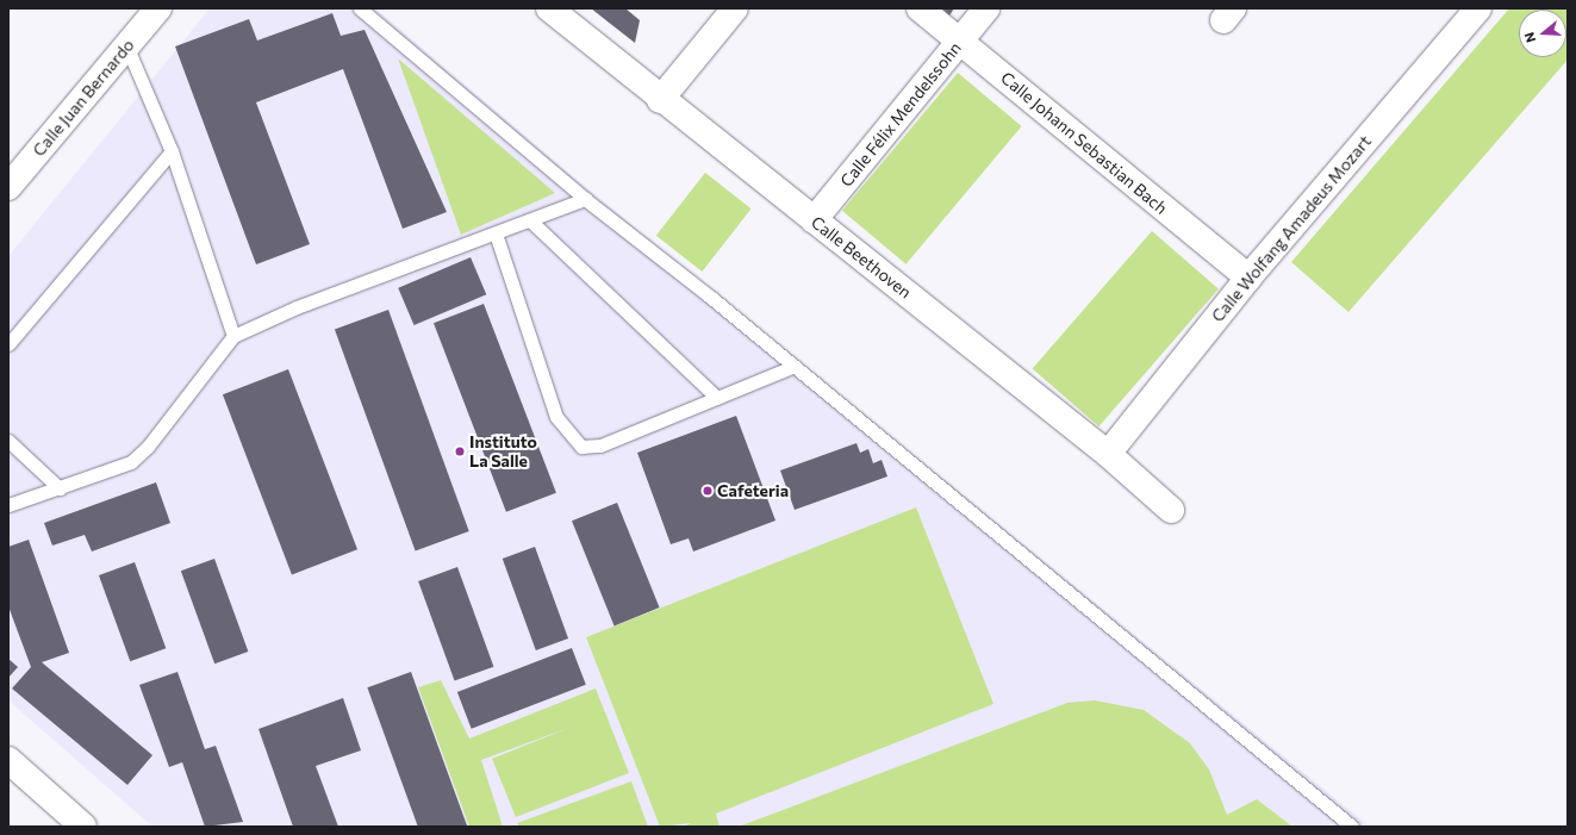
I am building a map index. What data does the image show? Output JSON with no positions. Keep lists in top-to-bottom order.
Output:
{
  "streets": {
    "street": [
      "Calle Juan Bernardo",
      "Calle Félix Mendelssohn",
      "Calle Johann Sebastian Bach",
      "Calle Wolfang Amadeus Mozart",
      "Calle Beethoven"
    ]
  },
  "crossings": [
    ["Calle Félix Mendelssohn", "Calle Johann Sebastian Bach"],
    ["Calle Félix Mendelssohn", "Calle Beethoven"],
    ["Calle Johann Sebastian Bach", "Calle Wolfang Amadeus Mozart"],
    ["Calle Wolfang Amadeus Mozart", "Calle Beethoven"]
  ],
  "places": ["Instituto La Salle", "Cafeteria"],
  "north": "left"
}
